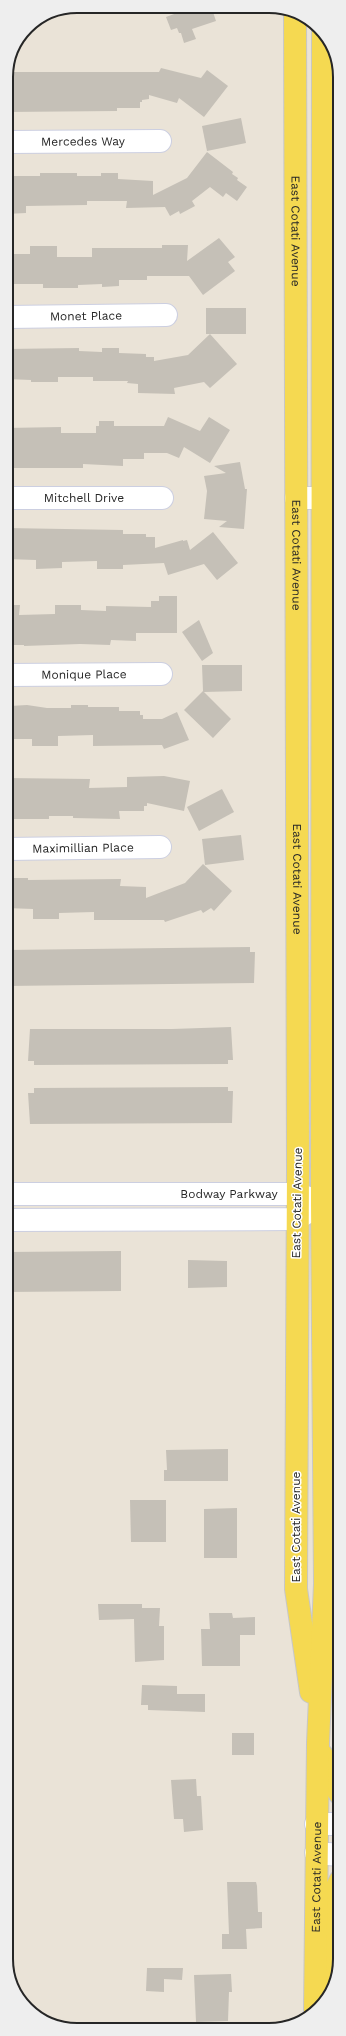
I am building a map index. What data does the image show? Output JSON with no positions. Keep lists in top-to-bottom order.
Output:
{
  "streets": {
    "main road": ["East Cotati Avenue"],
    "street": [
      "Mercedes Way",
      "Monet Place",
      "Mitchell Drive",
      "Monique Place",
      "Maximillian Place",
      "Bodway Parkway"
    ]
  },
  "crossings": [
    ["East Cotati Avenue", "Bodway Parkway"]
  ]
}
